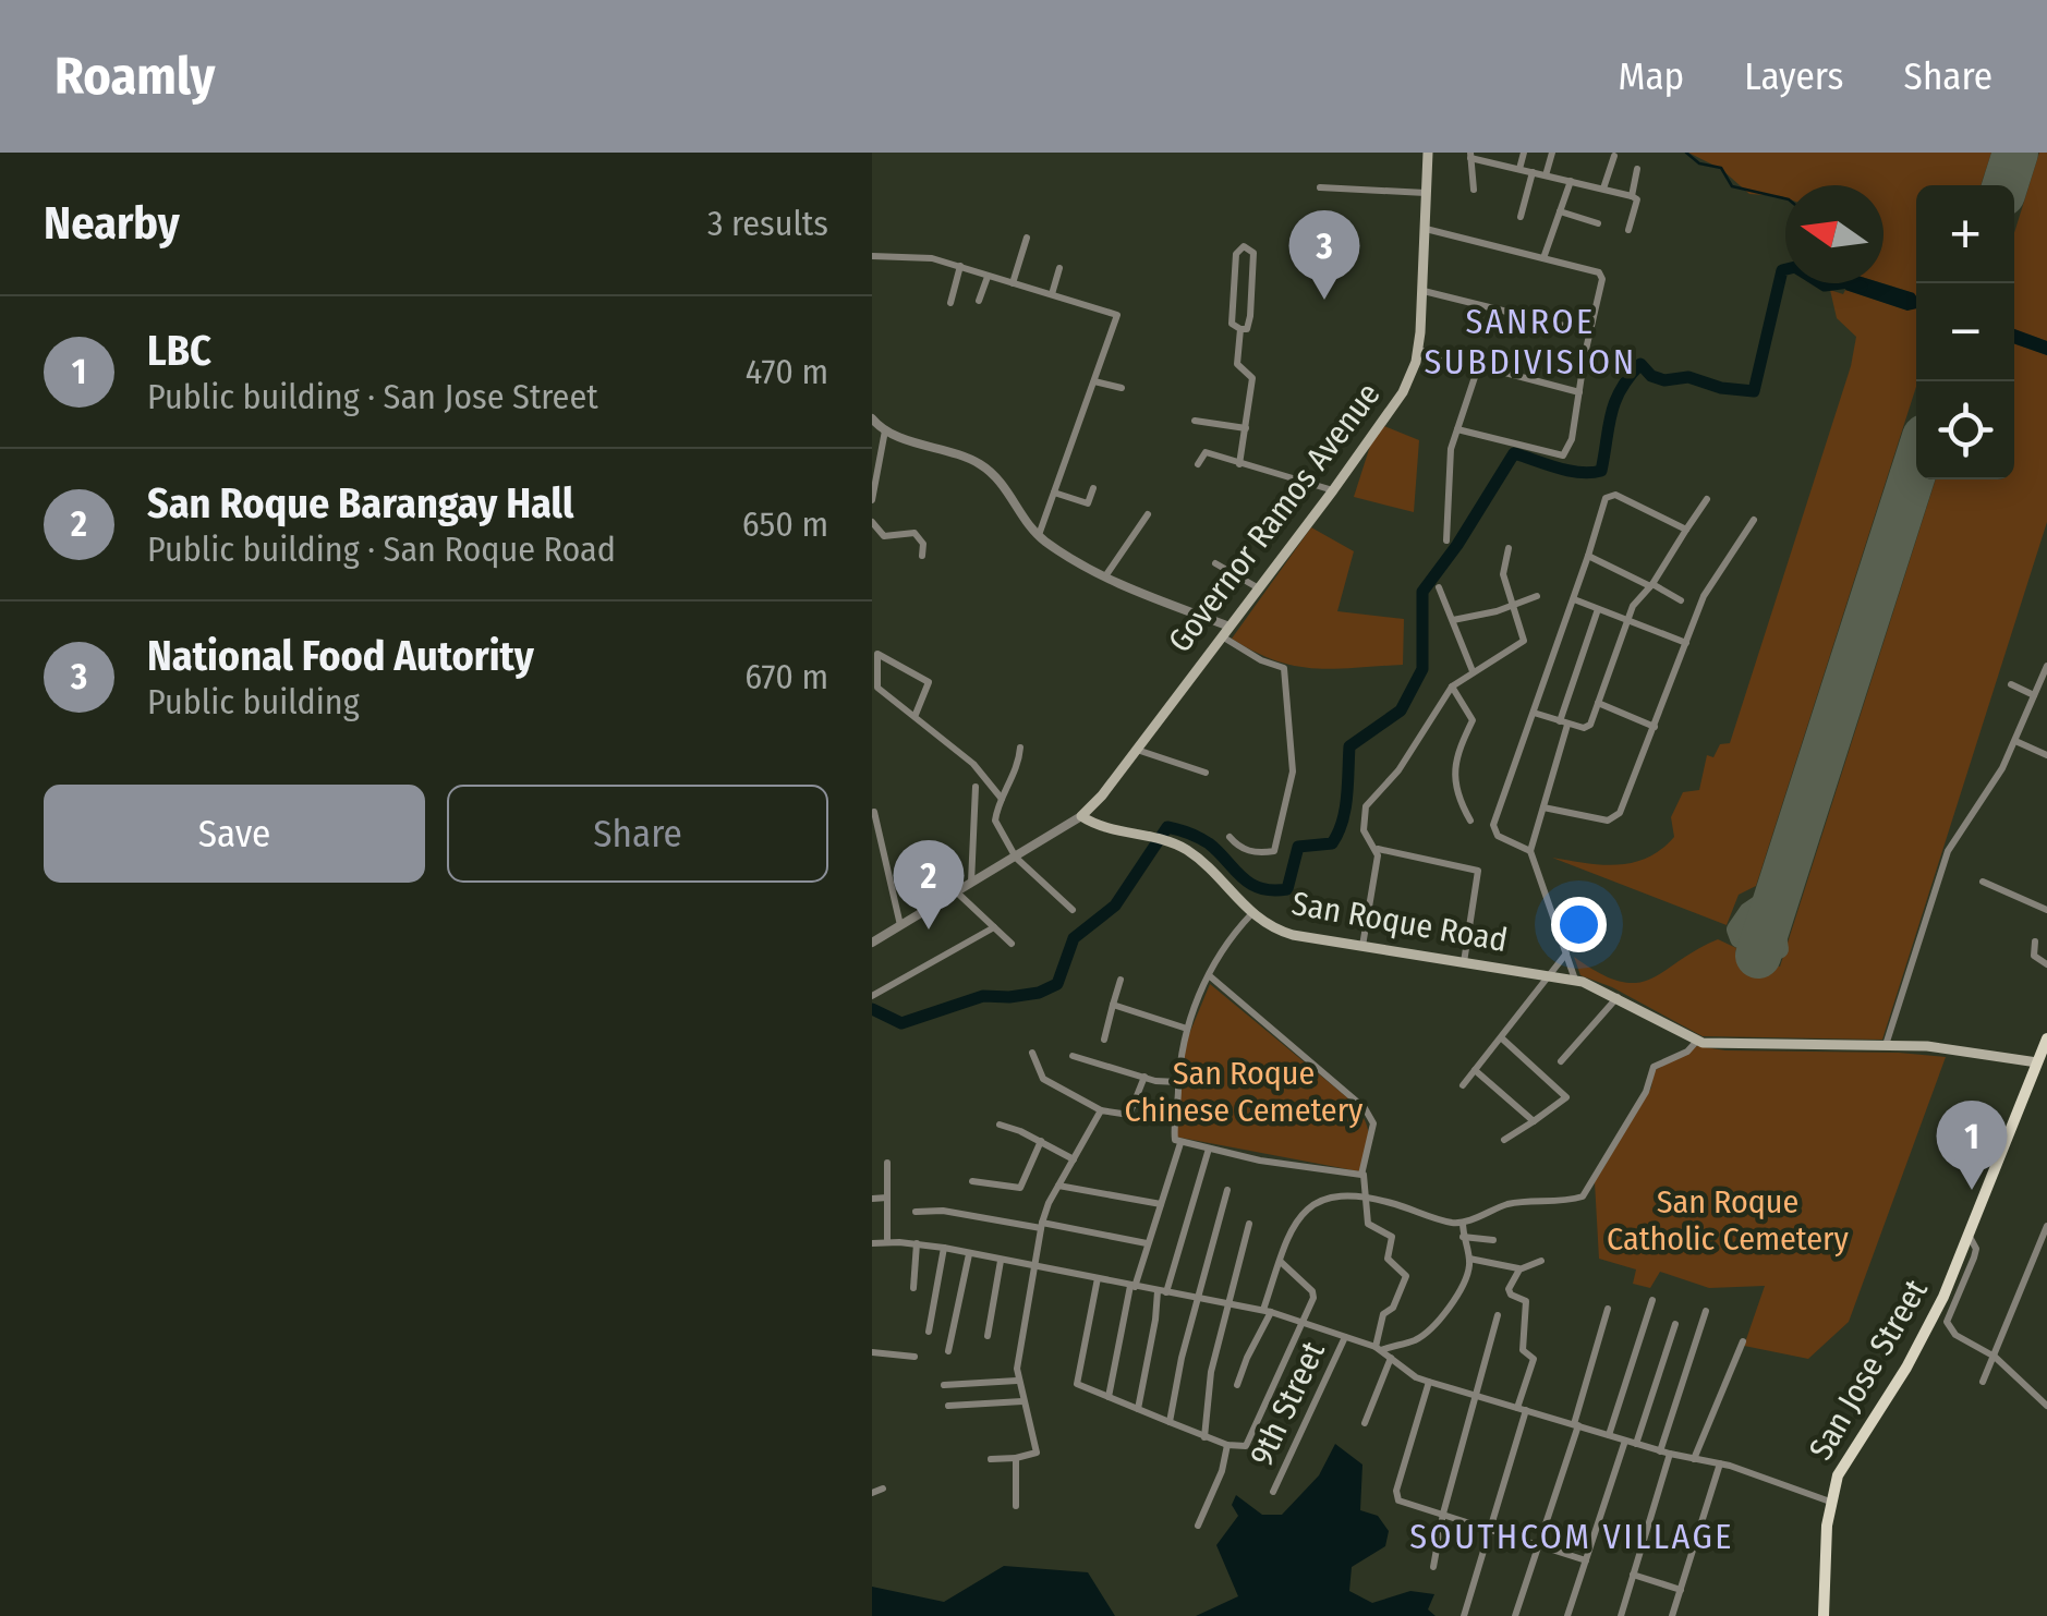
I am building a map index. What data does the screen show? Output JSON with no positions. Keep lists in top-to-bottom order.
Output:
{
  "streets": {
    "main road": ["Governor Ramos Avenue", "San Roque Road", "San Jose Street"],
    "street": ["9th Street"]
  },
  "crossings": [
    ["Governor Ramos Avenue", "San Roque Road"],
    ["San Roque Road", "San Jose Street"]
  ],
  "districts": ["SANROE SUBDIVISION", "SOUTHCOM VILLAGE"],
  "parks": ["San Roque Chinese Cemetery", "San Roque Catholic Cemetery"],
  "north": "left",
  "page": {
    "header": "Roamly",
    "nav": ["Map", "Layers", "Share"],
    "heading": ["Nearby", "3 results"],
    "map_buttons": ["+", "−"],
    "pins": ["3", "2", "1"],
    "list": [
      {
        "mark": "1",
        "name": "LBC",
        "note": "Public building · San Jose Street",
        "value": "470 m"
      },
      {
        "mark": "2",
        "name": "San Roque Barangay Hall",
        "note": "Public building · San Roque Road",
        "value": "650 m"
      },
      {
        "mark": "3",
        "name": "National Food Autority",
        "note": "Public building",
        "value": "670 m"
      }
    ],
    "buttons": ["Save", "Share"]
  }
}
